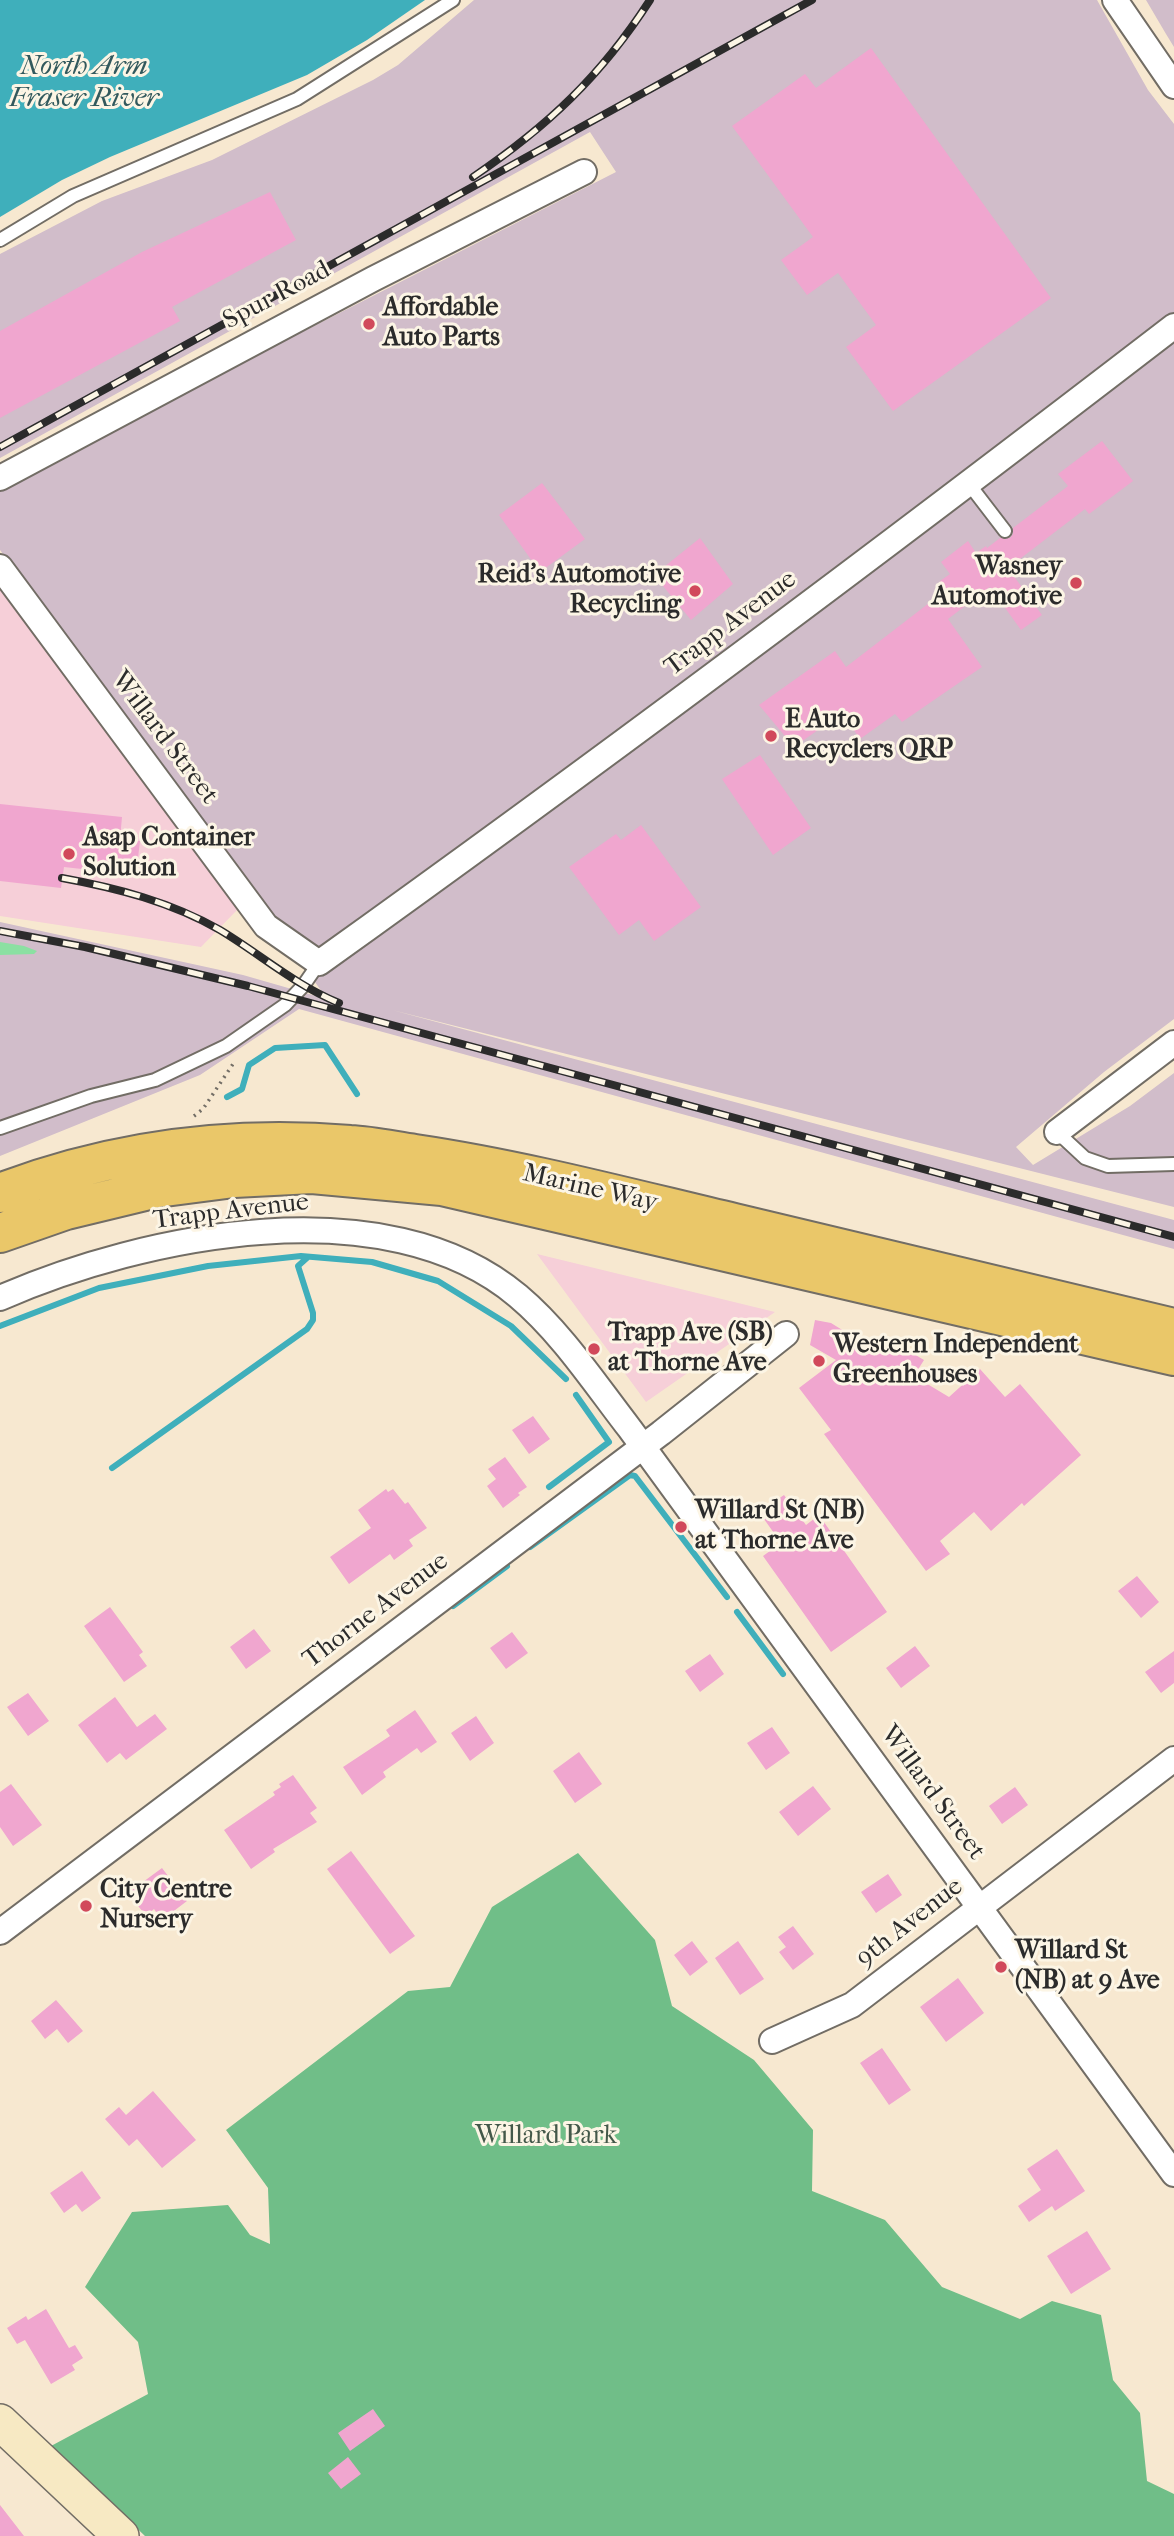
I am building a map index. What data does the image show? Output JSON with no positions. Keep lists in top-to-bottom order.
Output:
{
  "streets": {
    "main road": ["Marine Way"],
    "street": [
      "Spur Road",
      "Trapp Avenue",
      "Willard Street",
      "Thorne Avenue",
      "9th Avenue"
    ]
  },
  "crossings": [
    ["Trapp Avenue", "Willard Street"],
    ["Trapp Avenue", "Thorne Avenue"],
    ["Willard Street", "Thorne Avenue"],
    ["Willard Street", "9th Avenue"]
  ],
  "water": ["North Arm Fraser River"],
  "parks": ["Willard Park"],
  "places": [
    "Affordable Auto Parts",
    "Wasney Automotive",
    "Reid's Automotive Recycling",
    "E Auto Recyclers QRP",
    "Asap Container Solution",
    "Trapp Ave (SB) at Thorne Ave",
    "Western Independent Greenhouses",
    "Willard St (NB) at Thorne Ave",
    "City Centre Nursery",
    "Willard St (NB) at 9 Ave"
  ]
}
